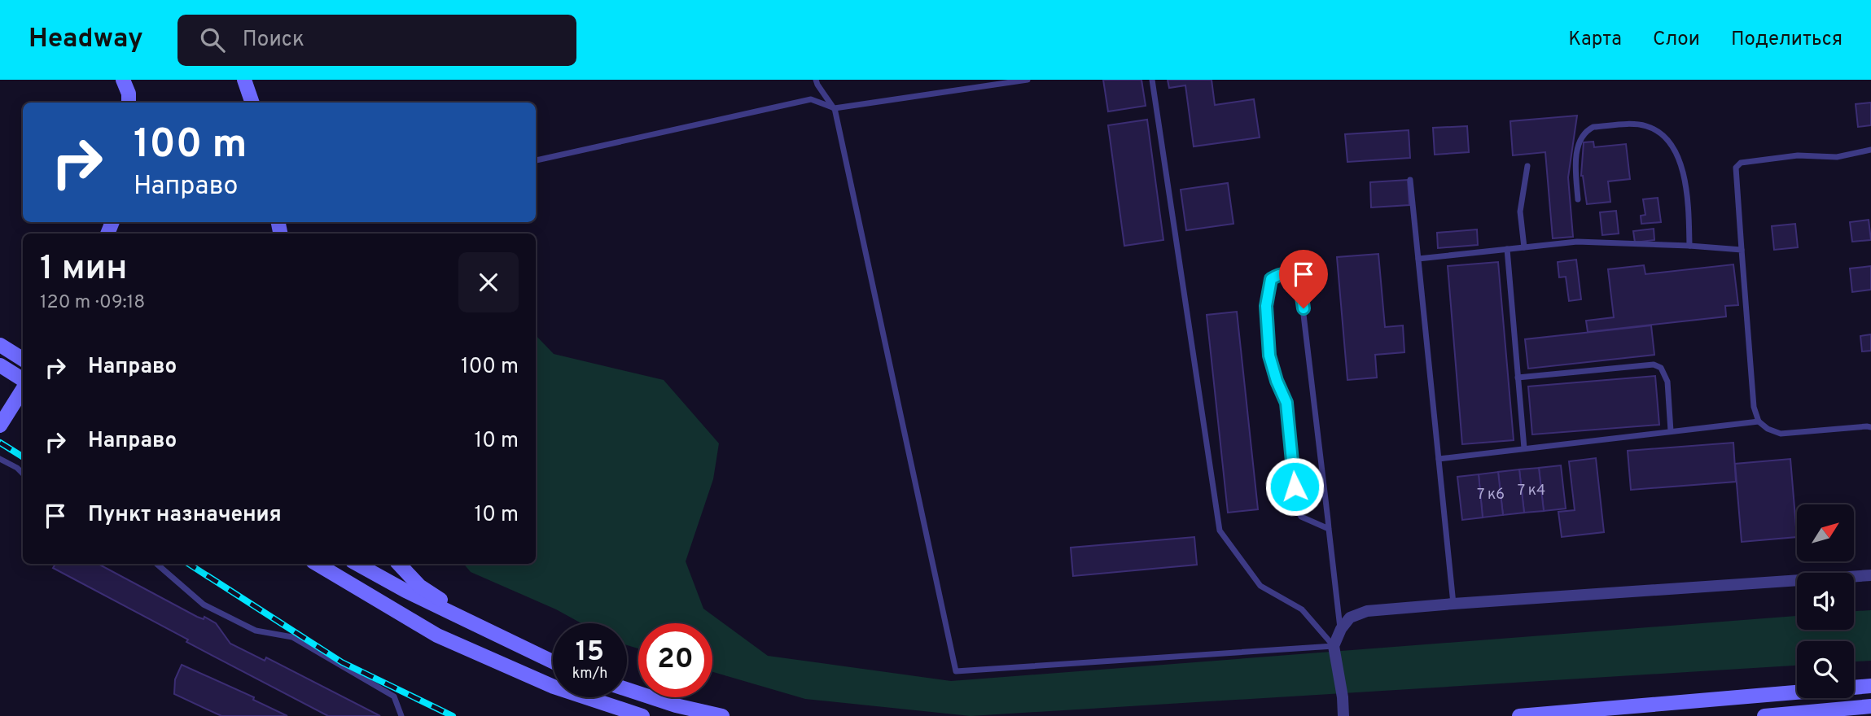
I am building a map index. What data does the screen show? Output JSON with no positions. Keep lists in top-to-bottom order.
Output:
{
  "house_numbers": ["7 к4", "7 к6"],
  "north": "top right",
  "page": {
    "header": "Headway",
    "search": "Поиск",
    "nav": ["Карта", "Слои", "Поделиться"],
    "turn": ["100 m", "Направо"],
    "heading": ["1 мин", "120 m · 09:18"],
    "list": [
      {
        "name": "Направо",
        "value": "100 m"
      },
      {
        "name": "Направо",
        "value": "10 m"
      },
      {
        "name": "Пункт назначения",
        "value": "10 m"
      }
    ],
    "speed": "15 km/h",
    "limit": "20"
  }
}
